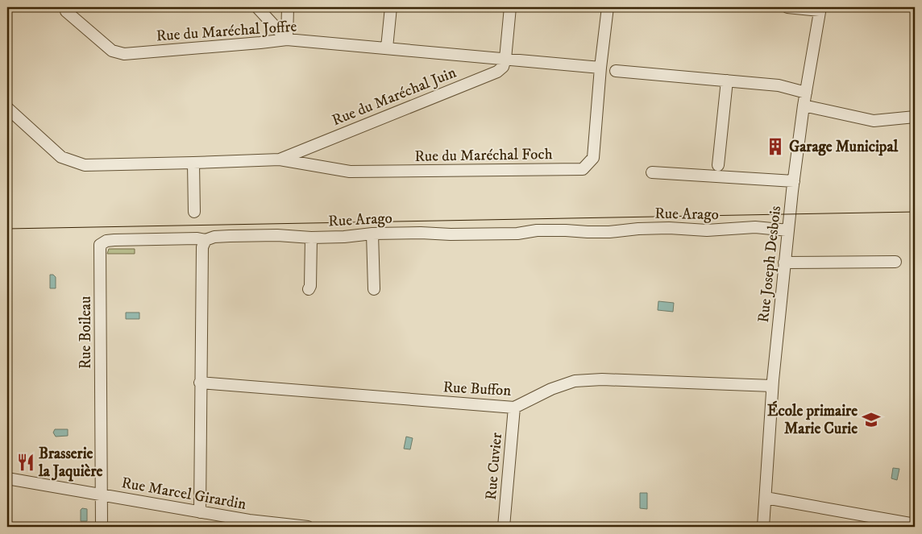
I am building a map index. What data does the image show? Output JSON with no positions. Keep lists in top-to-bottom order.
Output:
{
  "streets": {
    "street": [
      "Rue du Maréchal Joffre",
      "Rue du Maréchal Juin",
      "Rue du Maréchal Foch",
      "Rue Arago",
      "Rue Joseph Desbois",
      "Rue Boileau",
      "Rue Buffon",
      "Rue Cuvier",
      "Rue Marcel Girardin"
    ]
  },
  "crossings": [
    ["Rue du Maréchal Joffre", "Rue du Maréchal Juin"],
    ["Rue du Maréchal Juin", "Rue du Maréchal Foch"],
    ["Rue Arago", "Rue Joseph Desbois"],
    ["Rue Arago", "Rue Boileau"],
    ["Rue Joseph Desbois", "Rue Buffon"],
    ["Rue Boileau", "Rue Marcel Girardin"],
    ["Rue Buffon", "Rue Cuvier"]
  ],
  "places": {
    "building": ["Garage Municipal"],
    "school or university": ["École primaire Marie Curie"],
    "restaurant": ["Brasserie la Jaquière"]
  }
}
